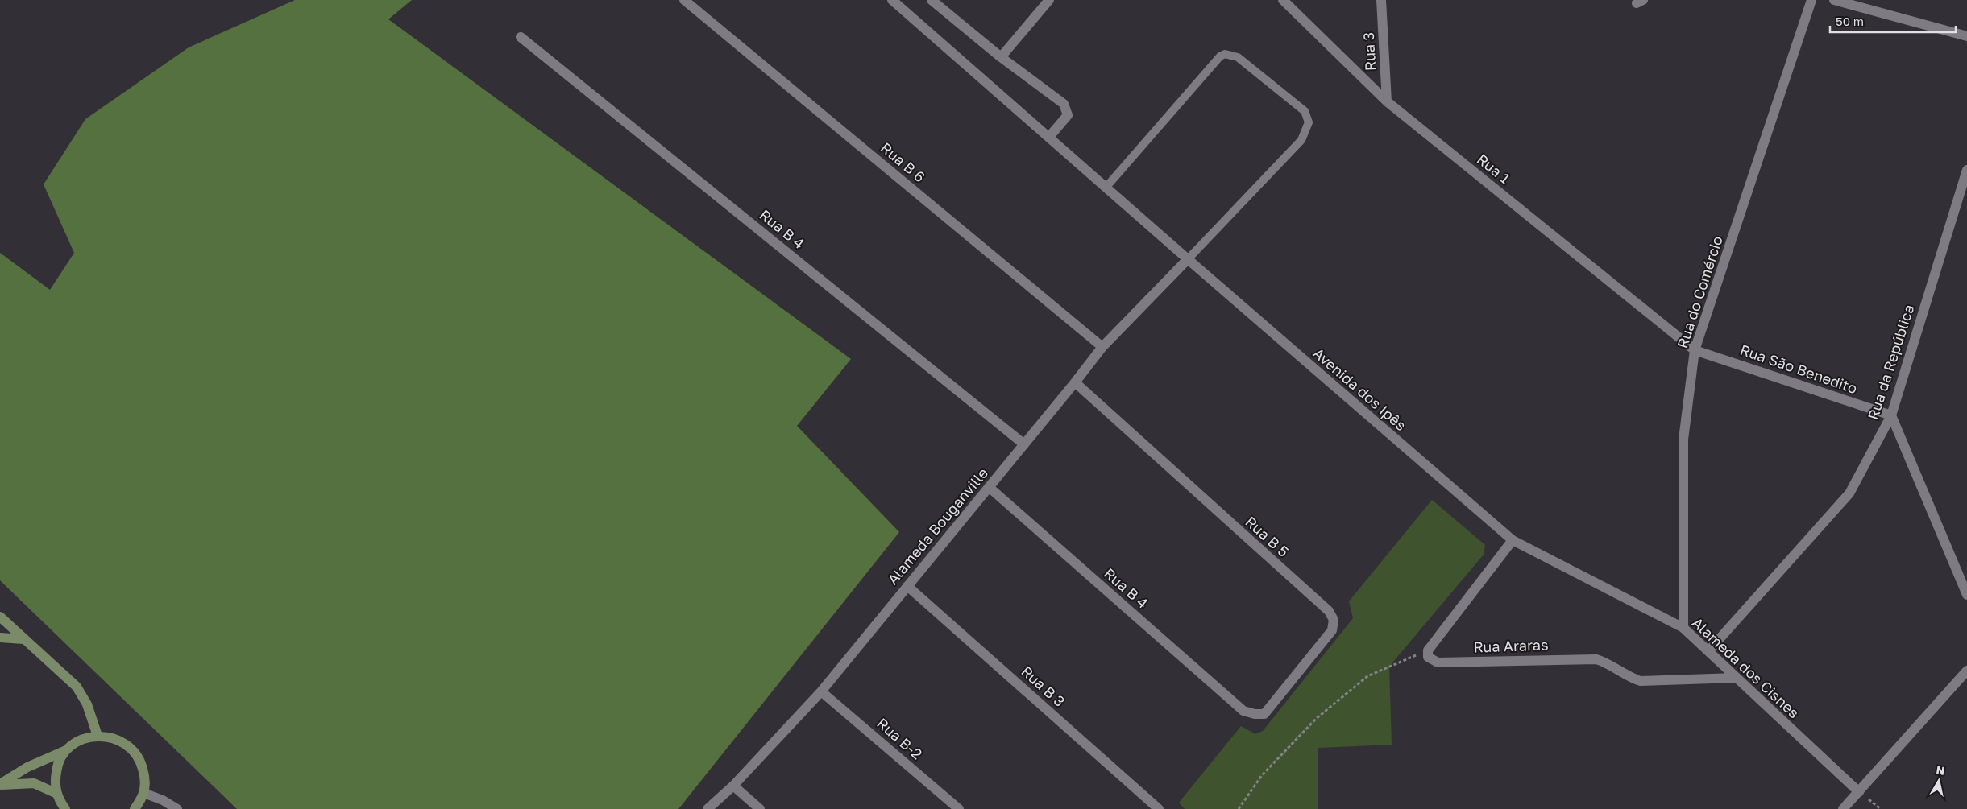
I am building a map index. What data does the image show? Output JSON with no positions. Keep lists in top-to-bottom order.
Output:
{
  "streets": {
    "street": [
      "Rua 3",
      "Rua B 6",
      "Rua 1",
      "Rua B 4",
      "Rua do Comércio",
      "Rua da República",
      "Rua São Benedito",
      "Avenida dos Ipês",
      "Alameda Bouganville",
      "Rua B 5",
      "Rua Araras",
      "Alameda dos Cisnes",
      "Rua B 3",
      "Rua B-2"
    ]
  },
  "crossings": [
    ["Rua 3", "Rua 1"],
    ["Rua B 6", "Alameda Bouganville"],
    ["Rua 1", "Rua do Comércio"],
    ["Rua 1", "Rua São Benedito"],
    ["Rua B 4", "Alameda Bouganville"],
    ["Rua B 4", "Rua B 5"],
    ["Rua do Comércio", "Rua São Benedito"],
    ["Rua do Comércio", "Alameda dos Cisnes"],
    ["Rua da República", "Rua São Benedito"],
    ["Rua da República", "Alameda dos Cisnes"],
    ["Avenida dos Ipês", "Alameda Bouganville"],
    ["Avenida dos Ipês", "Alameda dos Cisnes"],
    ["Alameda Bouganville", "Rua B 5"],
    ["Alameda Bouganville", "Rua B 3"],
    ["Alameda Bouganville", "Rua B-2"],
    ["Rua Araras", "Alameda dos Cisnes"]
  ],
  "scale_bar": "50 m",
  "north": "top"
}
